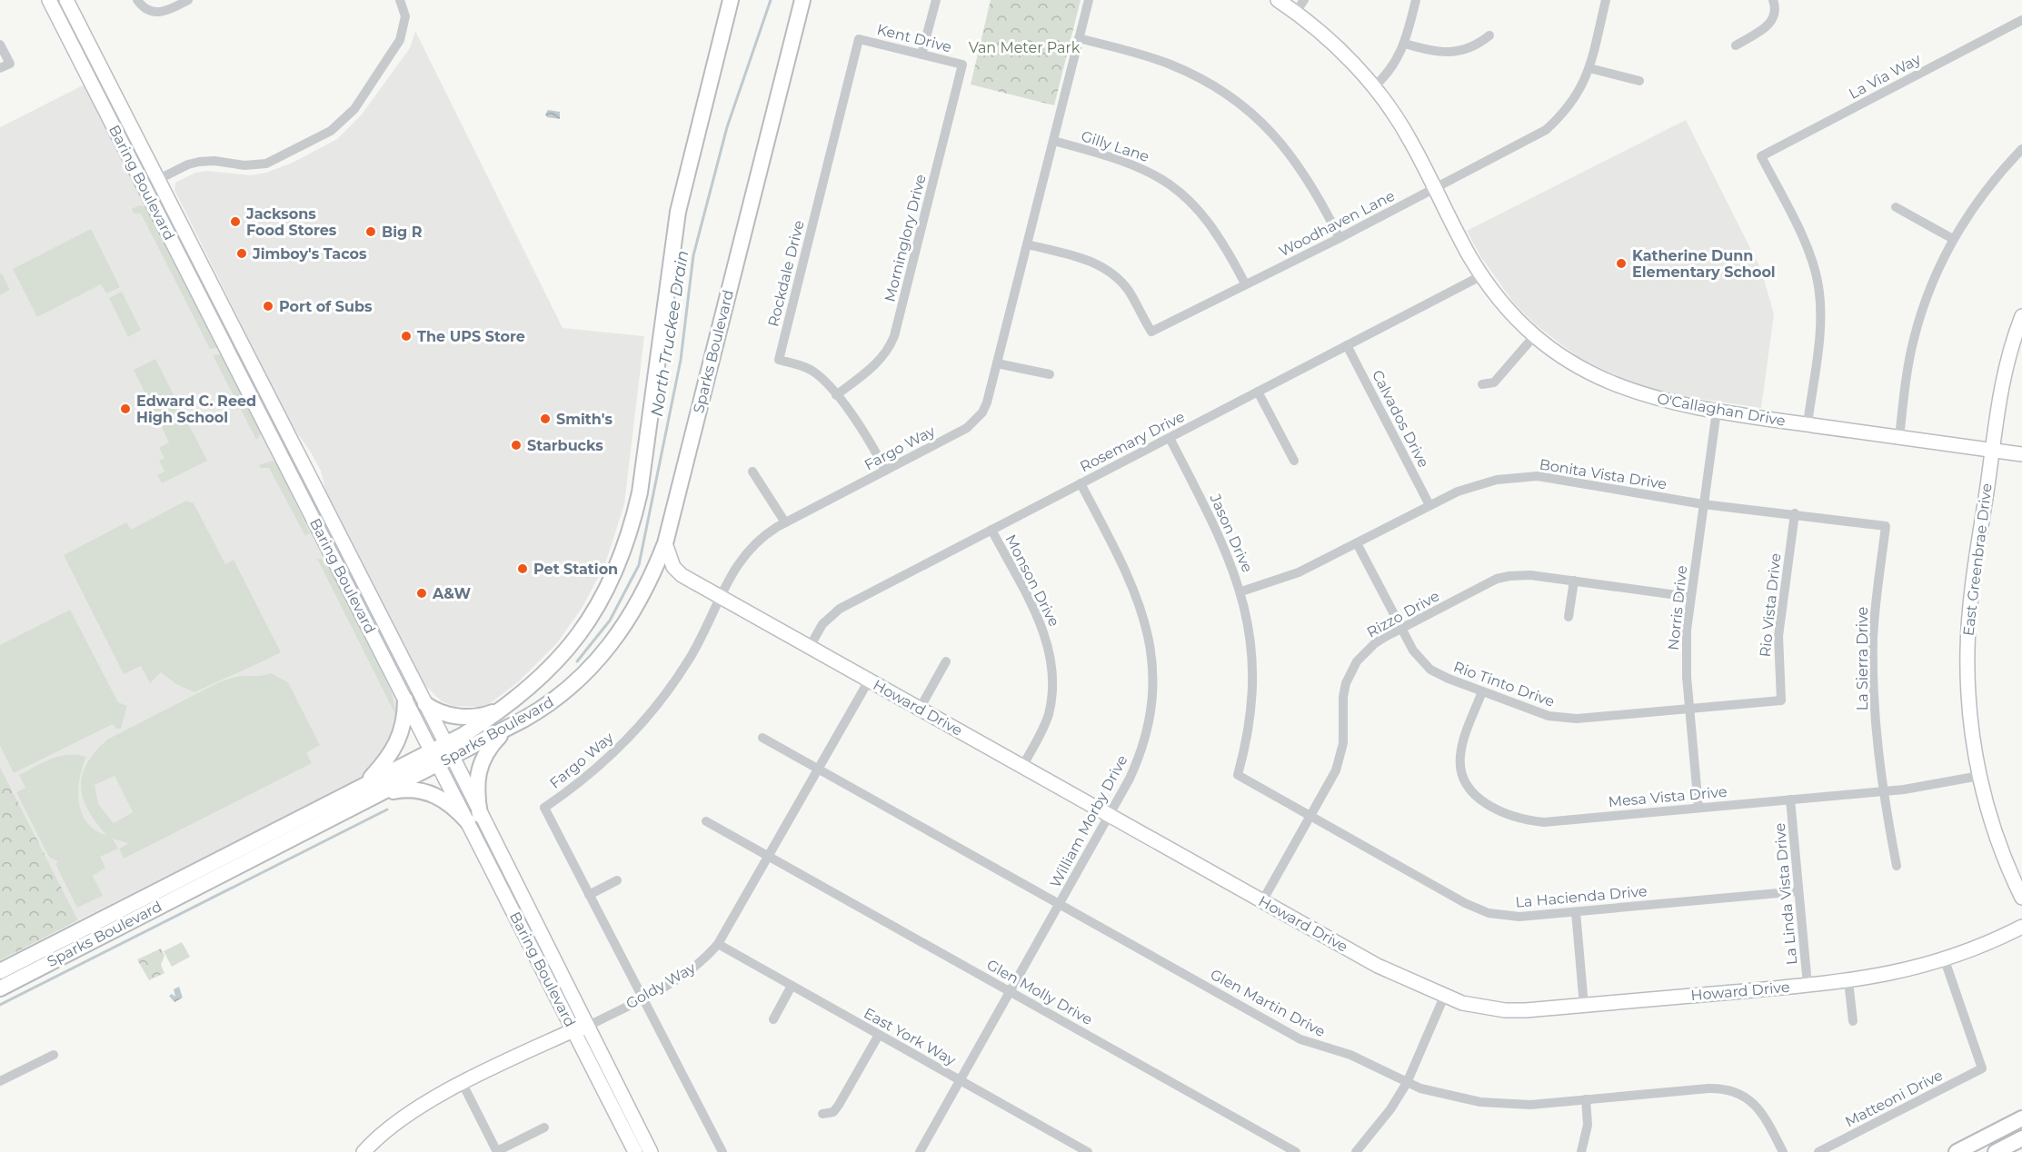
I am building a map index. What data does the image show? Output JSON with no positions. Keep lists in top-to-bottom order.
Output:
{
  "streets": {
    "main road": ["Sparks Boulevard"],
    "street": [
      "Kent Drive",
      "La Via Way",
      "Gilly Lane",
      "Baring Boulevard",
      "Woodhaven Lane",
      "Morninglory Drive",
      "Rockdale Drive",
      "O'Callaghan Drive",
      "Calvados Drive",
      "Rosemary Drive",
      "Fargo Way",
      "Bonita Vista Drive",
      "Jason Drive",
      "East Greenbrae Drive",
      "Monson Drive",
      "Rio Vista Drive",
      "Norris Drive",
      "Rizzo Drive",
      "La Sierra Drive",
      "Rio Tinto Drive",
      "Howard Drive",
      "Mesa Vista Drive",
      "William Morby Drive",
      "La Linda Vista Drive",
      "La Hacienda Drive",
      "Goldy Way",
      "Glen Molly Drive",
      "Glen Martin Drive",
      "East York Way",
      "Matteoni Drive"
    ]
  },
  "crossings": [
    ["Kent Drive", "Morninglory Drive"],
    ["Kent Drive", "Rockdale Drive"],
    ["La Via Way", "O'Callaghan Drive"],
    ["Gilly Lane", "Woodhaven Lane"],
    ["Gilly Lane", "Fargo Way"],
    ["Baring Boulevard", "Sparks Boulevard"],
    ["Baring Boulevard", "Goldy Way"],
    ["Woodhaven Lane", "O'Callaghan Drive"],
    ["Woodhaven Lane", "Fargo Way"],
    ["Morninglory Drive", "Rockdale Drive"],
    ["Rockdale Drive", "Fargo Way"],
    ["Sparks Boulevard", "Howard Drive"],
    ["O'Callaghan Drive", "Rosemary Drive"],
    ["O'Callaghan Drive", "East Greenbrae Drive"],
    ["O'Callaghan Drive", "Norris Drive"],
    ["Calvados Drive", "Rosemary Drive"],
    ["Calvados Drive", "Bonita Vista Drive"],
    ["Rosemary Drive", "Jason Drive"],
    ["Rosemary Drive", "Monson Drive"],
    ["Rosemary Drive", "Howard Drive"],
    ["Rosemary Drive", "William Morby Drive"],
    ["Fargo Way", "Howard Drive"],
    ["Bonita Vista Drive", "Jason Drive"],
    ["Bonita Vista Drive", "Rio Vista Drive"],
    ["Bonita Vista Drive", "Norris Drive"],
    ["Bonita Vista Drive", "La Sierra Drive"],
    ["Bonita Vista Drive", "Rio Tinto Drive"],
    ["Jason Drive", "La Hacienda Drive"],
    ["East Greenbrae Drive", "Mesa Vista Drive"],
    ["Monson Drive", "Howard Drive"],
    ["Rio Vista Drive", "Rio Tinto Drive"],
    ["Norris Drive", "Rizzo Drive"],
    ["Norris Drive", "Rio Tinto Drive"],
    ["Norris Drive", "Mesa Vista Drive"],
    ["Rizzo Drive", "Rio Tinto Drive"],
    ["Rizzo Drive", "Howard Drive"],
    ["Rizzo Drive", "La Hacienda Drive"],
    ["La Sierra Drive", "Mesa Vista Drive"],
    ["Rio Tinto Drive", "Mesa Vista Drive"],
    ["Howard Drive", "William Morby Drive"],
    ["Howard Drive", "La Linda Vista Drive"],
    ["Howard Drive", "Goldy Way"],
    ["Howard Drive", "Matteoni Drive"],
    ["Mesa Vista Drive", "La Linda Vista Drive"],
    ["William Morby Drive", "Glen Molly Drive"],
    ["William Morby Drive", "Glen Martin Drive"],
    ["William Morby Drive", "East York Way"],
    ["La Linda Vista Drive", "La Hacienda Drive"],
    ["Goldy Way", "Glen Molly Drive"],
    ["Goldy Way", "Glen Martin Drive"],
    ["Goldy Way", "East York Way"]
  ],
  "water": ["North Truckee Drain"],
  "parks": ["Van Meter Park"],
  "places": [
    "Jacksons Food Stores",
    "Big R",
    "Jimboy's Tacos",
    "Katherine Dunn Elementary School",
    "Port of Subs",
    "The UPS Store",
    "Edward C. Reed High School",
    "Smith's",
    "Starbucks",
    "Pet Station",
    "A&W"
  ]
}
